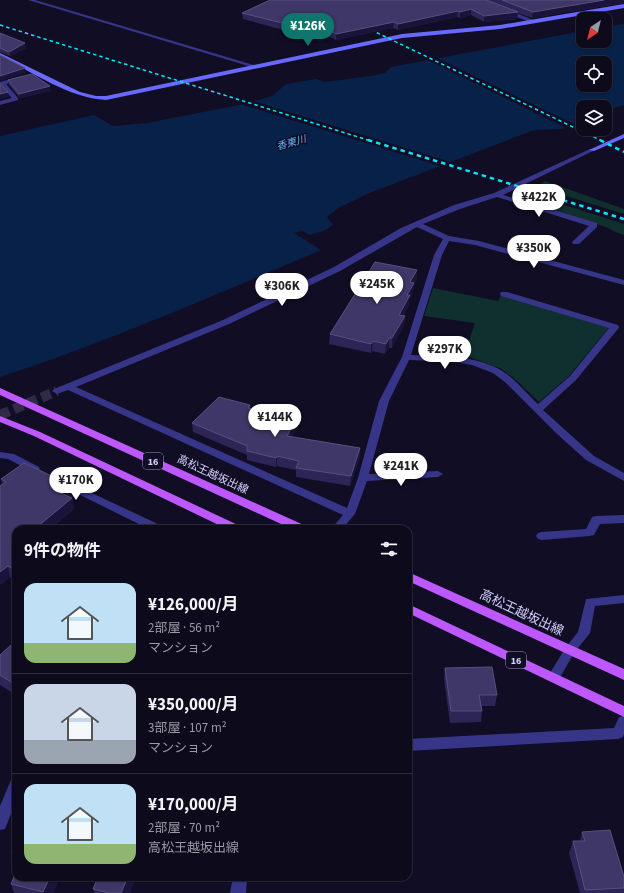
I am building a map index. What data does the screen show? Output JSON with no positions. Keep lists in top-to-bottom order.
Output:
{
  "streets": {
    "main road": ["16", "高松王越坂出線"]
  },
  "water": ["香東川"],
  "north": "bottom left",
  "page": {
    "price": [
      "¥126K",
      "¥422K",
      "¥350K",
      "¥245K",
      "¥306K",
      "¥297K",
      "¥144K",
      "¥241K",
      "¥170K"
    ],
    "heading": "9件の物件",
    "list": [
      {
        "name": "¥126,000/月",
        "note": "2部屋 · 56 m² · マンション"
      },
      {
        "name": "¥350,000/月",
        "note": "3部屋 · 107 m² · マンション"
      },
      {
        "name": "¥170,000/月",
        "note": "2部屋 · 70 m² · 高松王越坂出線"
      }
    ]
  }
}
